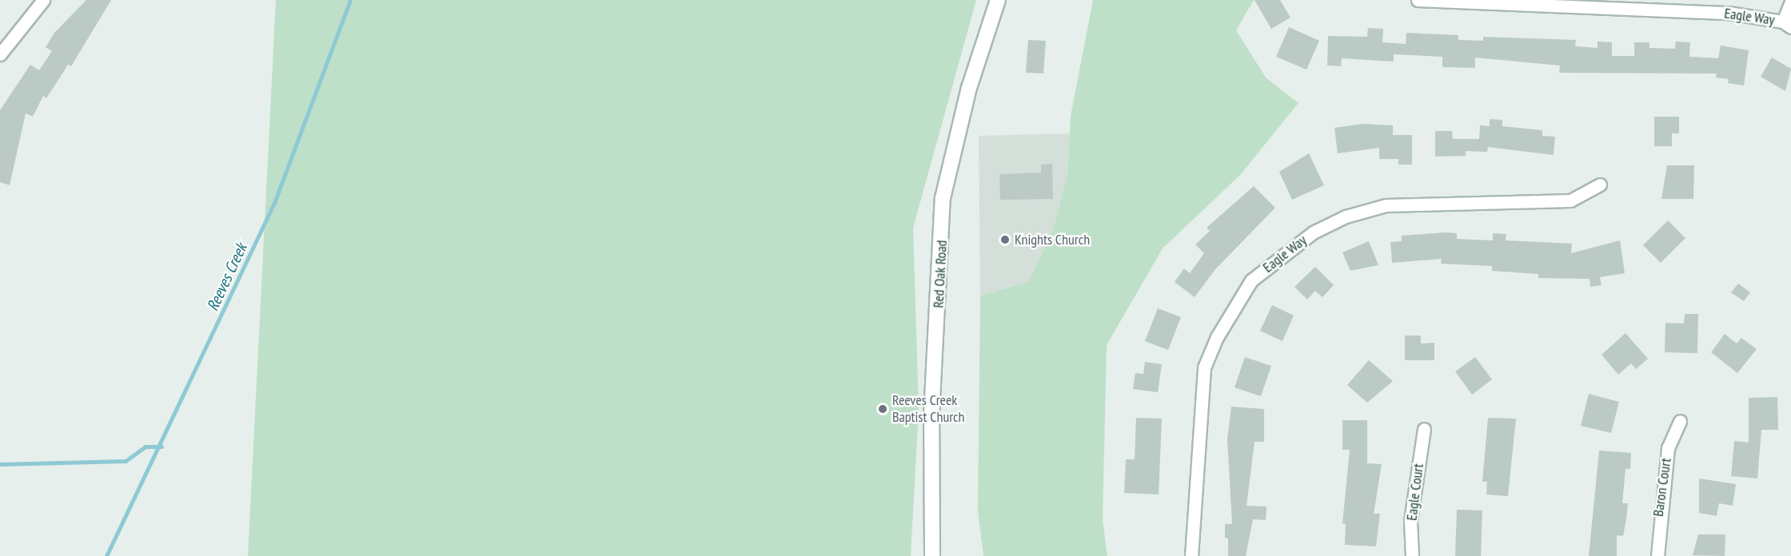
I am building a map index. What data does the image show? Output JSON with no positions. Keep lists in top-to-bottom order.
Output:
{
  "streets": {
    "street": [
      "Eagle Way",
      "Red Oak Road",
      "Baron Court",
      "Eagle Court"
    ]
  },
  "water": ["Reeves Creek"],
  "places": ["Knights Church", "Reeves Creek Baptist Church"]
}
